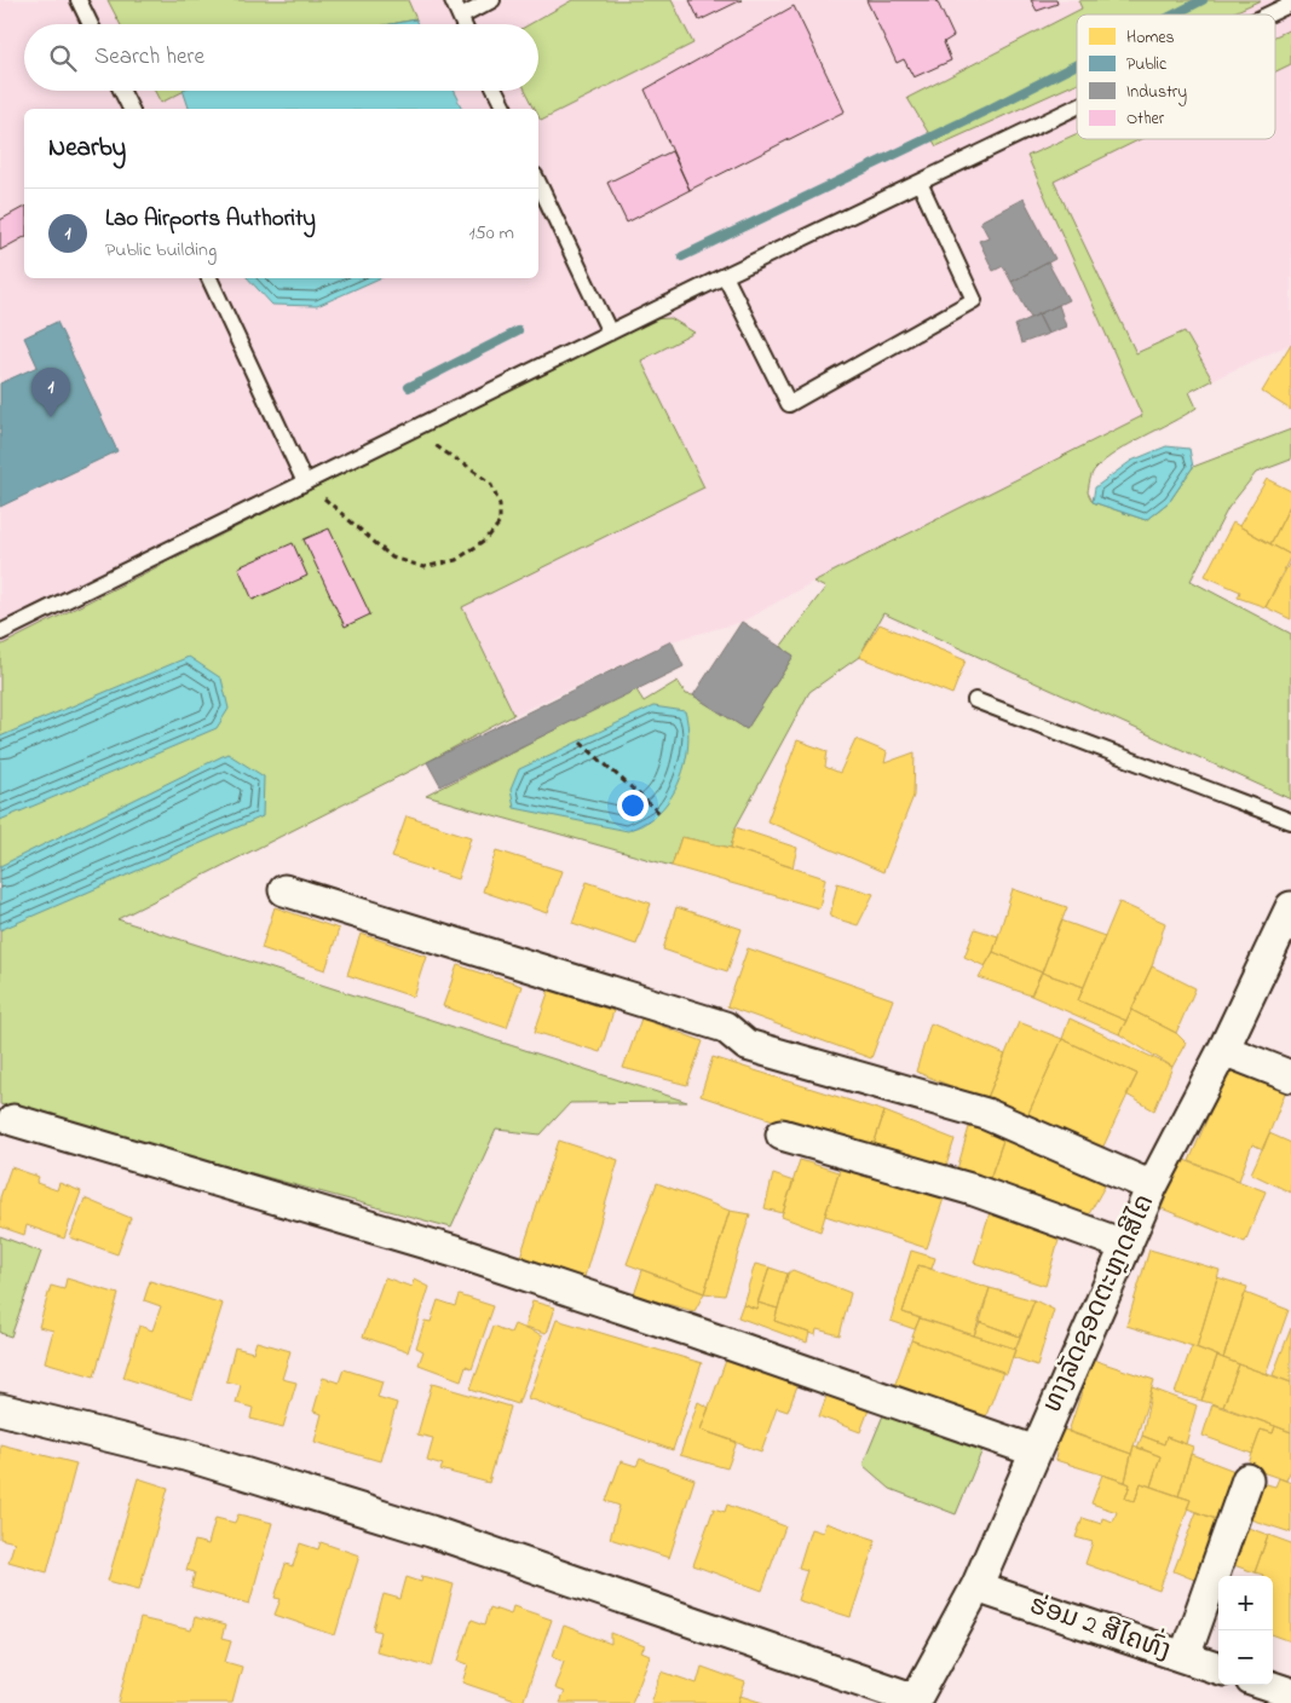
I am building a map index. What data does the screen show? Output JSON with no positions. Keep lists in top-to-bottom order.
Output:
{
  "streets": {
    "street": ["ທາງລັດຊອດຕະຫຼາດສີໄຄ", "ຮ່ອມ 2 ສີໄຄທົ່ງ"]
  },
  "crossings": [
    ["ທາງລັດຊອດຕະຫຼາດສີໄຄ", "ຮ່ອມ 2 ສີໄຄທົ່ງ"]
  ],
  "legend": [
    "Homes",
    "Public",
    "Industry",
    "Other"
  ],
  "page": {
    "search": "Search here",
    "heading": "Nearby",
    "list": [
      {
        "mark": "1",
        "name": "Lao Airports Authority",
        "note": "Public building",
        "value": "150 m"
      }
    ],
    "pins": "1",
    "map_buttons": ["+", "−"]
  }
}
